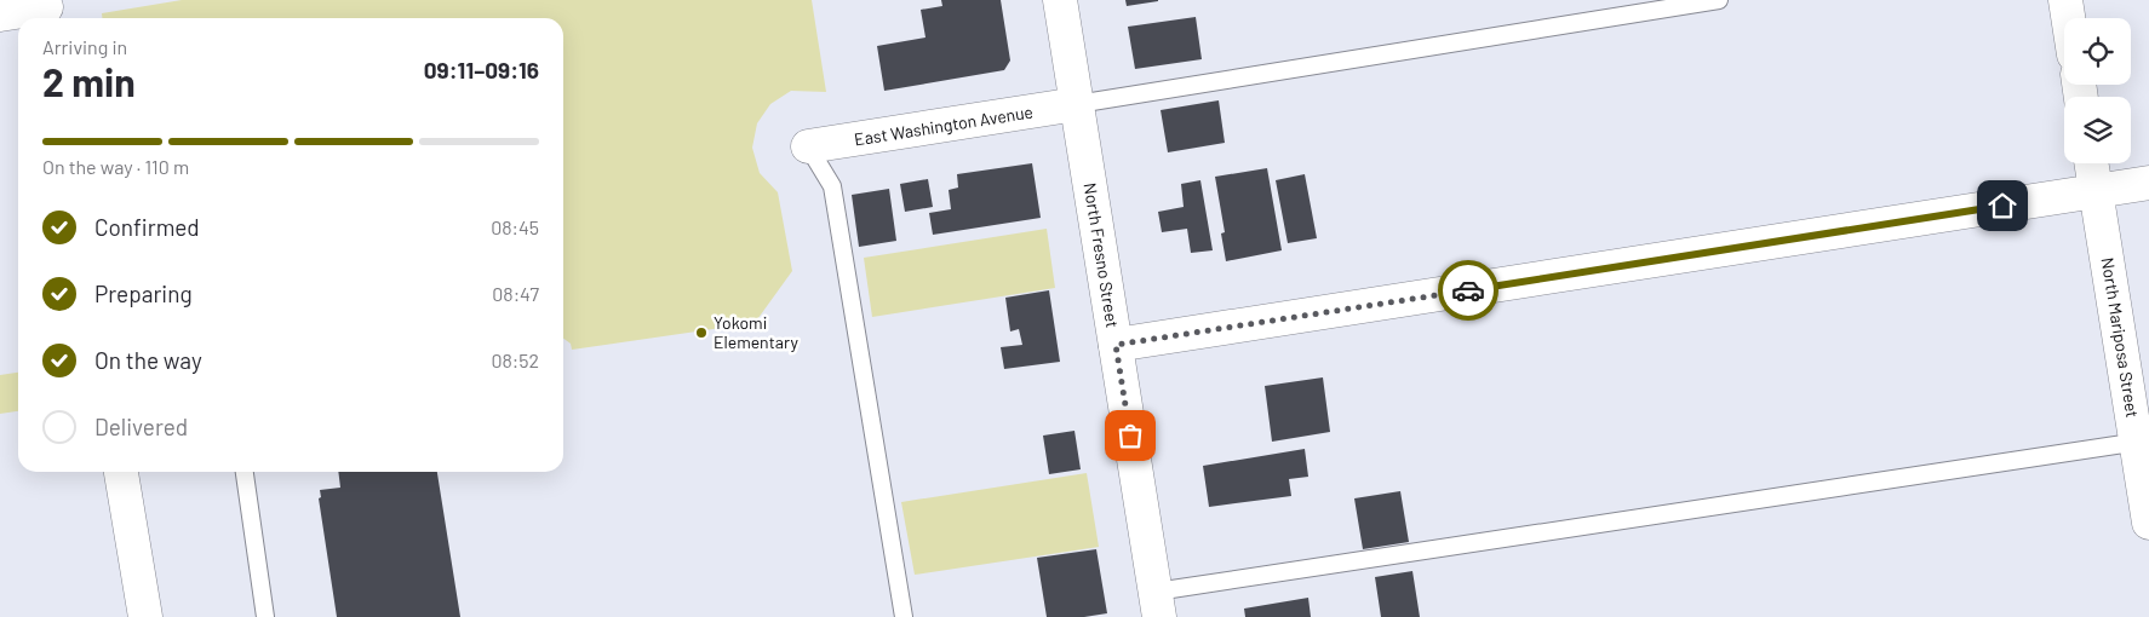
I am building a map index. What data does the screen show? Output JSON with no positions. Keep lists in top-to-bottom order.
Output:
{
  "streets": {
    "street": ["East Washington Avenue", "North Fresno Street", "North Mariposa Street"]
  },
  "crossings": [
    ["East Washington Avenue", "North Fresno Street"]
  ],
  "places": ["Yokomi Elementary"],
  "page": {
    "heading": ["2 min", "Arriving in", "09:11–09:16"],
    "bar": "On the way · 110 m",
    "list": [
      ["Confirmed", "08:45"],
      ["Preparing", "08:47"],
      ["On the way", "08:52"],
      "Delivered"
    ]
  }
}
